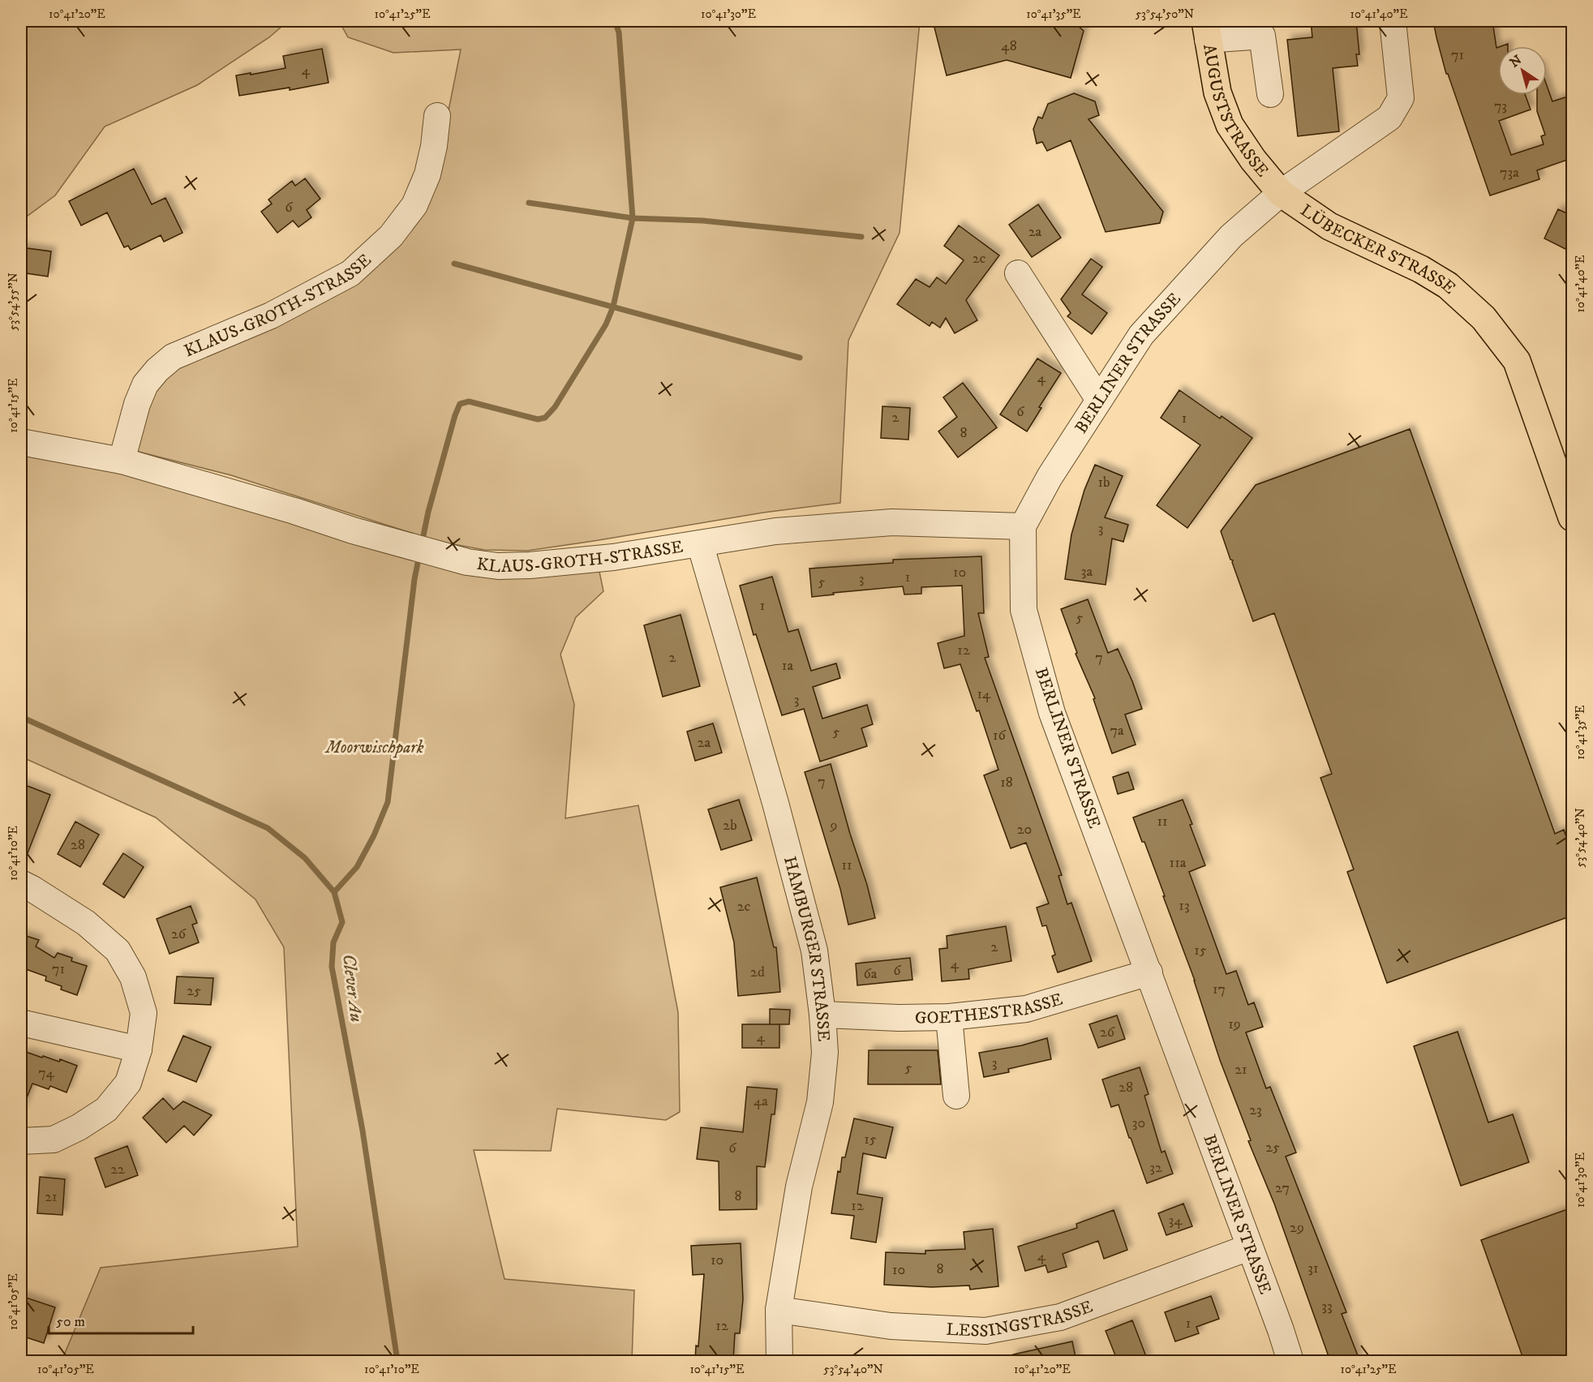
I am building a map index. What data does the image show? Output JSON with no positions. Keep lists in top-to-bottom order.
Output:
{
  "streets": {
    "main road": ["AUGUSTSTRASSE", "LÜBECKER STRASSE"],
    "street": [
      "KLAUS-GROTH-STRASSE",
      "BERLINER STRASSE",
      "HAMBURGER STRASSE",
      "GOETHESTRASSE",
      "LESSINGSTRASSE"
    ]
  },
  "crossings": [
    ["AUGUSTSTRASSE", "LÜBECKER STRASSE"],
    ["AUGUSTSTRASSE", "BERLINER STRASSE"],
    ["LÜBECKER STRASSE", "BERLINER STRASSE"],
    ["KLAUS-GROTH-STRASSE", "BERLINER STRASSE"],
    ["KLAUS-GROTH-STRASSE", "HAMBURGER STRASSE"],
    ["BERLINER STRASSE", "GOETHESTRASSE"],
    ["BERLINER STRASSE", "LESSINGSTRASSE"],
    ["HAMBURGER STRASSE", "GOETHESTRASSE"],
    ["HAMBURGER STRASSE", "LESSINGSTRASSE"]
  ],
  "water": ["Clever Au"],
  "parks": ["Moorwischpark"],
  "house_numbers": [
    "48",
    "71",
    "4",
    "73",
    "73a",
    "6",
    "2a",
    "2c",
    "4",
    "6",
    "2",
    "1",
    "8",
    "1b",
    "3",
    "3a",
    "10",
    "1",
    "3",
    "5",
    "1",
    "5",
    "12",
    "2",
    "7",
    "1a",
    "14",
    "3",
    "7a",
    "5",
    "16",
    "2a",
    "7",
    "18",
    "11",
    "2b",
    "9",
    "20",
    "28",
    "11a",
    "11",
    "13",
    "2c",
    "26",
    "2",
    "15",
    "4",
    "71",
    "6",
    "2d",
    "6a",
    "17",
    "25",
    "19",
    "26",
    "4",
    "3",
    "5",
    "21",
    "74",
    "28",
    "4a",
    "23",
    "30",
    "15",
    "25",
    "6",
    "32",
    "22",
    "27",
    "8",
    "21",
    "12",
    "34",
    "29",
    "4",
    "10",
    "31",
    "8",
    "10",
    "33",
    "1",
    "12"
  ],
  "scale_bar": "50 m",
  "north": "top left",
  "coordinates": [
    "10°41'20\"E",
    "10°41'25\"E",
    "10°41'30\"E",
    "10°41'35\"E",
    "53°54'50\"N",
    "10°41'40\"E",
    "53°54'55\"N",
    "10°41'15\"E",
    "53°54'40\"N",
    "10°41'10\"E",
    "10°41'05\"E"
  ]
}
